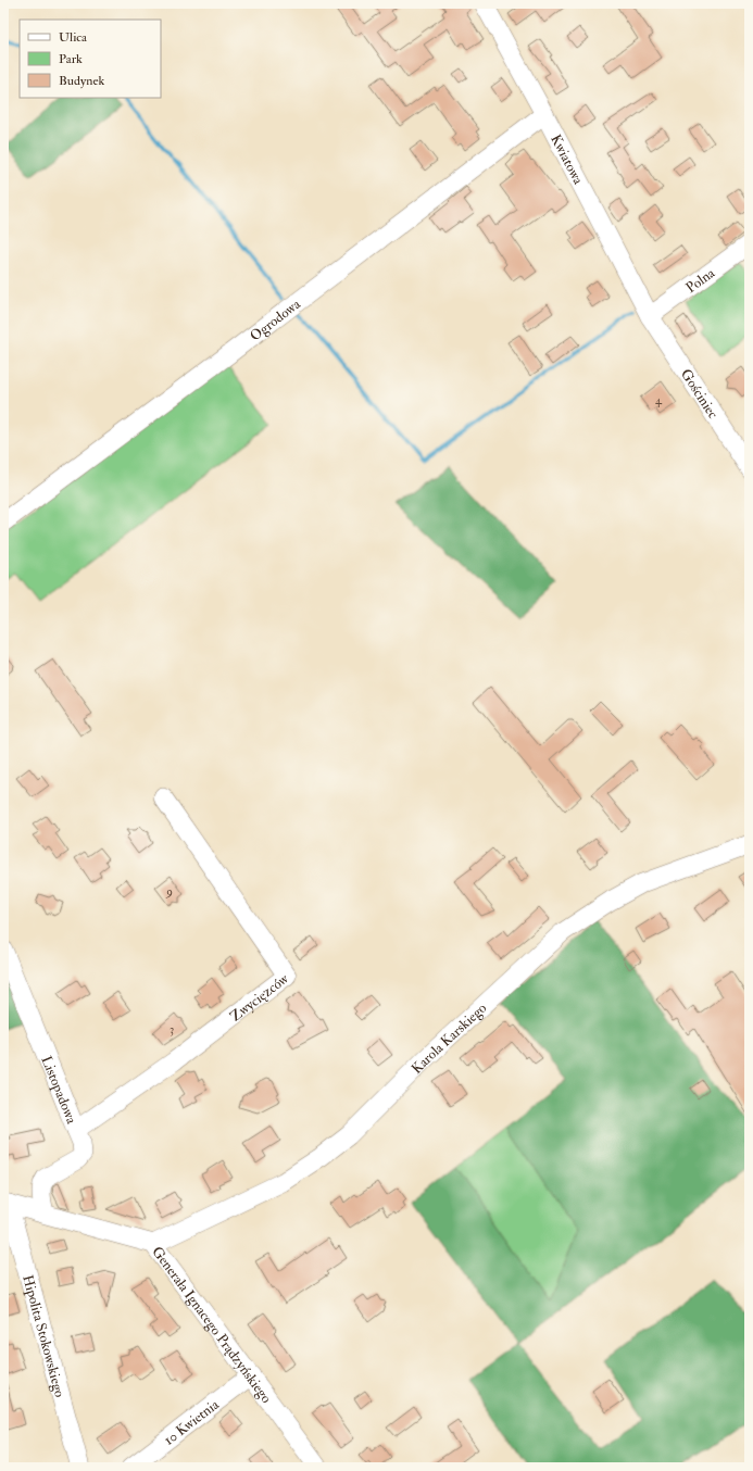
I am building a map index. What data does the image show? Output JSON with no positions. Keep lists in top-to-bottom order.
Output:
{
  "streets": {
    "street": [
      "Kwiatowa",
      "Polna",
      "Ogrodowa",
      "Gościniec",
      "Zwycięzców",
      "Karola Karskiego",
      "Listopadowa",
      "Generała Ignacego Prądzyńskiego",
      "Hipolita Stokowskiego",
      "10 Kwietnia"
    ]
  },
  "crossings": [
    ["Kwiatowa", "Polna"],
    ["Kwiatowa", "Ogrodowa"],
    ["Kwiatowa", "Gościniec"],
    ["Polna", "Gościniec"],
    ["Zwycięzców", "Listopadowa"],
    ["Karola Karskiego", "Generała Ignacego Prądzyńskiego"],
    ["Listopadowa", "Generała Ignacego Prądzyńskiego"],
    ["Generała Ignacego Prądzyńskiego", "Hipolita Stokowskiego"],
    ["Generała Ignacego Prądzyńskiego", "10 Kwietnia"]
  ],
  "house_numbers": ["4", "9", "3"],
  "legend": ["Ulica", "Park", "Budynek"]
}
